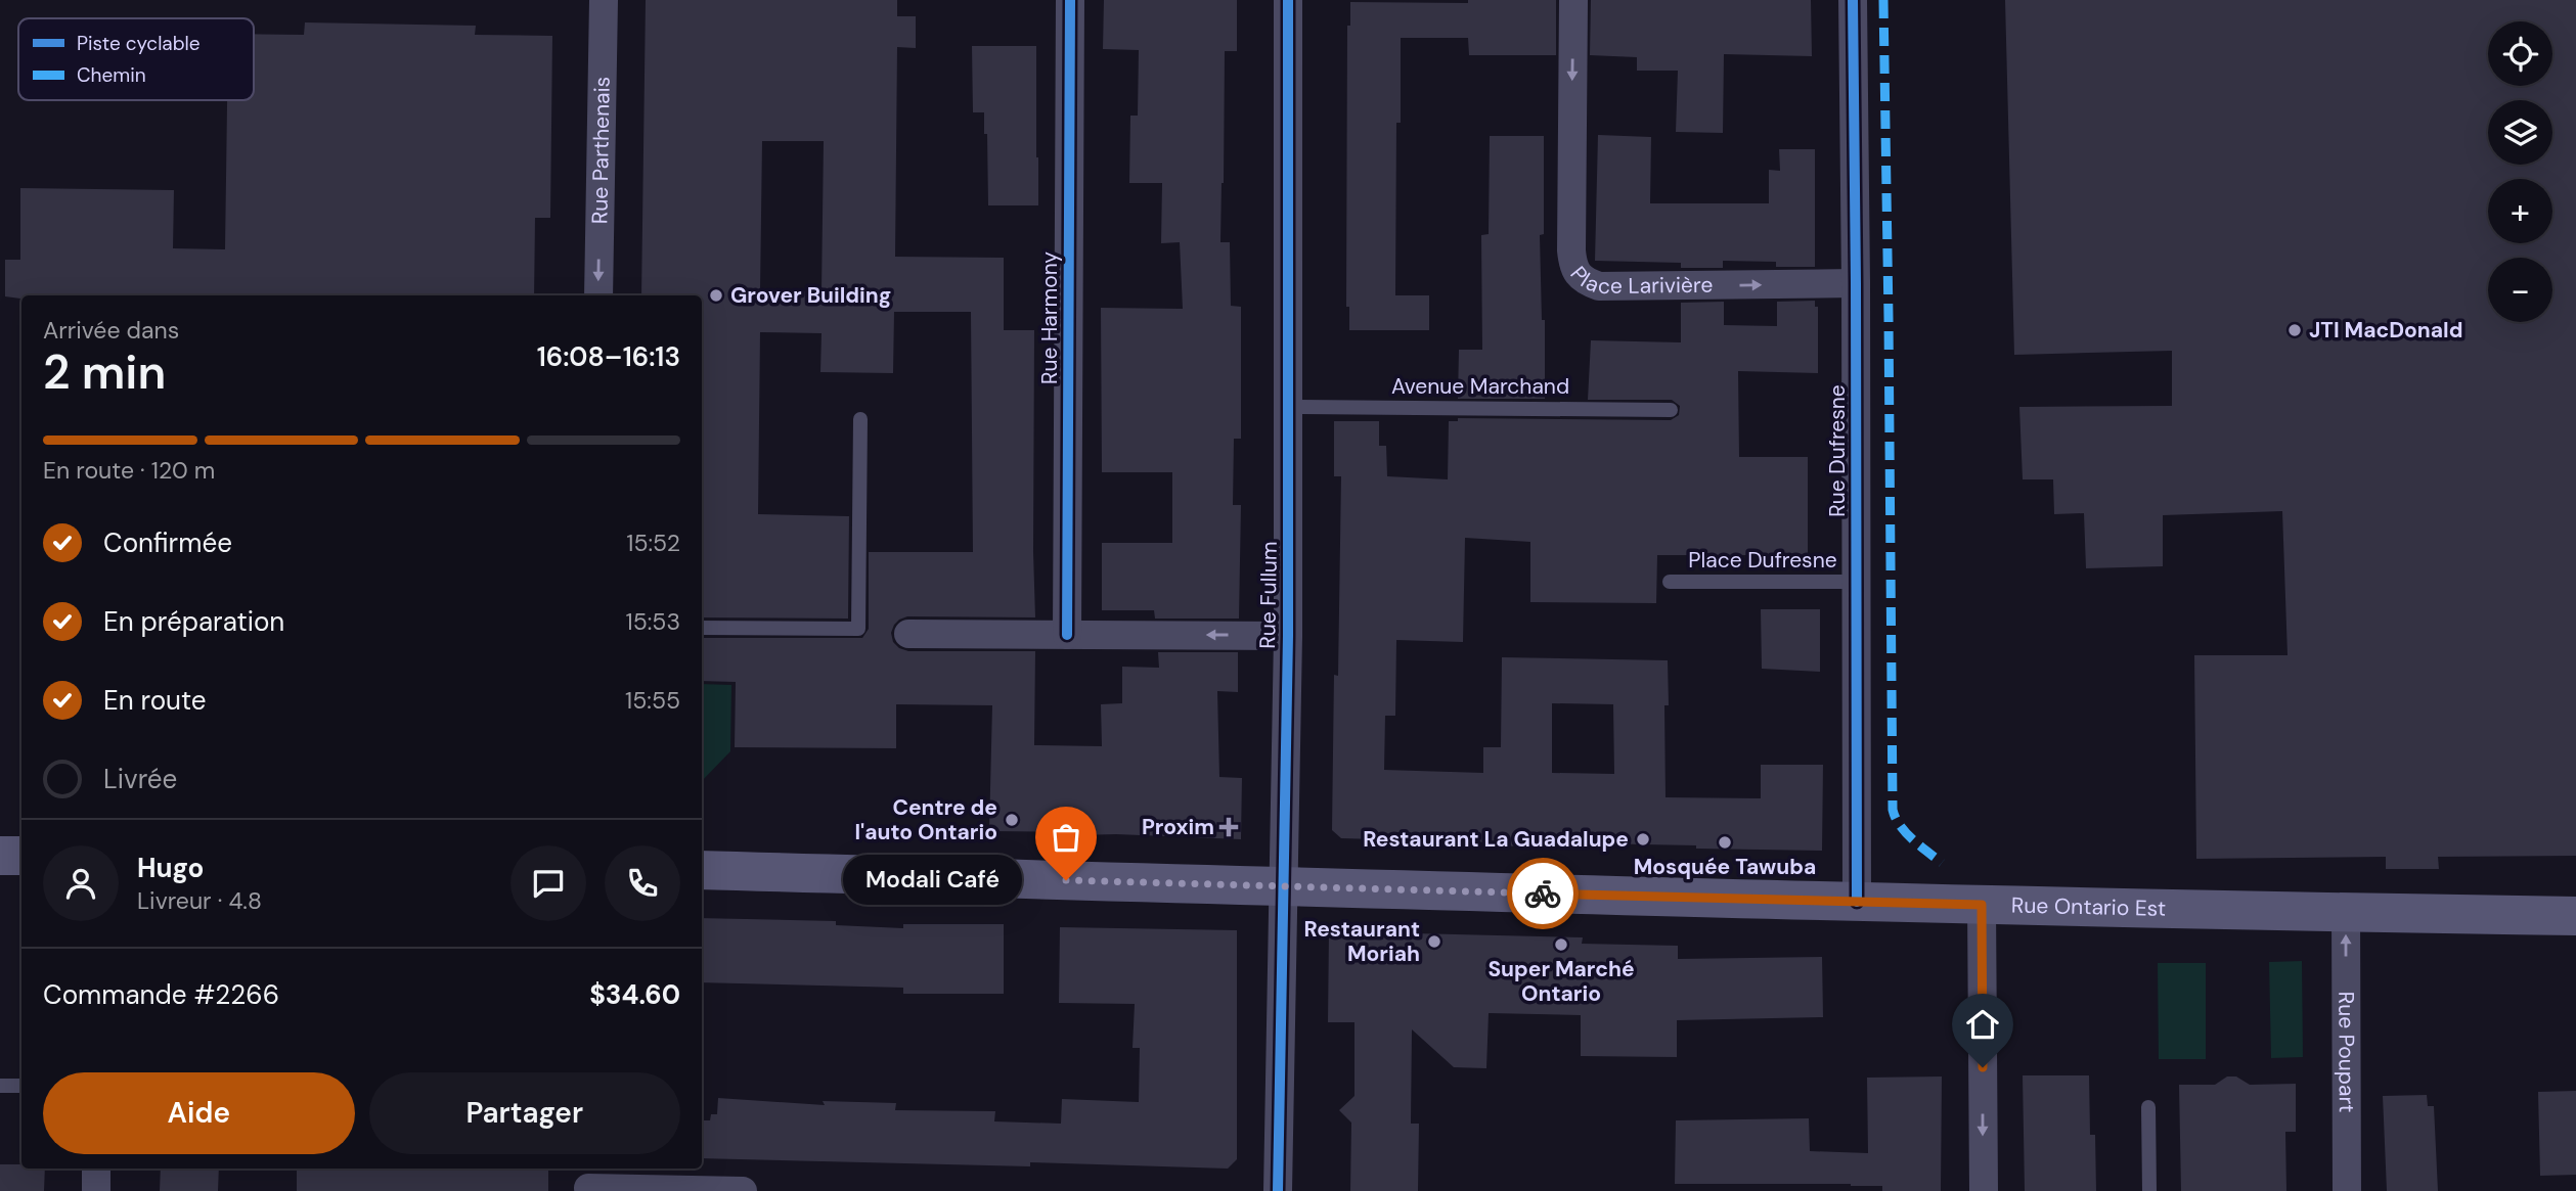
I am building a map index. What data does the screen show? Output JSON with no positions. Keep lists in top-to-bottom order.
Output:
{
  "streets": {
    "main road": ["Rue Ontario Est"],
    "street": [
      "Rue Parthenais",
      "Place Larivière",
      "Rue Harmony",
      "Rue Dufresne",
      "Rue Fullum",
      "Rue Poupart"
    ],
    "lane": ["Avenue Marchand", "Place Dufresne"]
  },
  "crossings": [
    ["Place Larivière", "Rue Dufresne"],
    ["Avenue Marchand", "Rue Fullum"],
    ["Rue Dufresne", "Place Dufresne"],
    ["Rue Dufresne", "Rue Ontario Est"],
    ["Rue Fullum", "Rue Ontario Est"],
    ["Rue Ontario Est", "Rue Poupart"]
  ],
  "one_way": ["Rue Parthenais", "Rue Poupart"],
  "places": {
    "other": [
      "Grover Building",
      "JTI MacDonald",
      "Centre de l'auto Ontario",
      "Restaurant La Guadalupe",
      "Mosquée Tawuba",
      "Modali Café",
      "Restaurant Moriah",
      "Super Marché Ontario"
    ],
    "health": ["Proxim"]
  },
  "legend": ["Piste cyclable", "Chemin"],
  "page": {
    "map_buttons": ["+", "−"],
    "heading": ["2 min", "Arrivée dans", "16:08–16:13"],
    "panel": [
      "Hugo",
      "Livreur · 4.8",
      "Commande #2266",
      "$34.60"
    ],
    "bar": "En route · 120 m",
    "list": [
      ["Confirmée", "15:52"],
      ["En préparation", "15:53"],
      ["En route", "15:55"],
      "Livrée"
    ],
    "bubble": "Modali Café",
    "buttons": ["Aide", "Partager"]
  }
}
